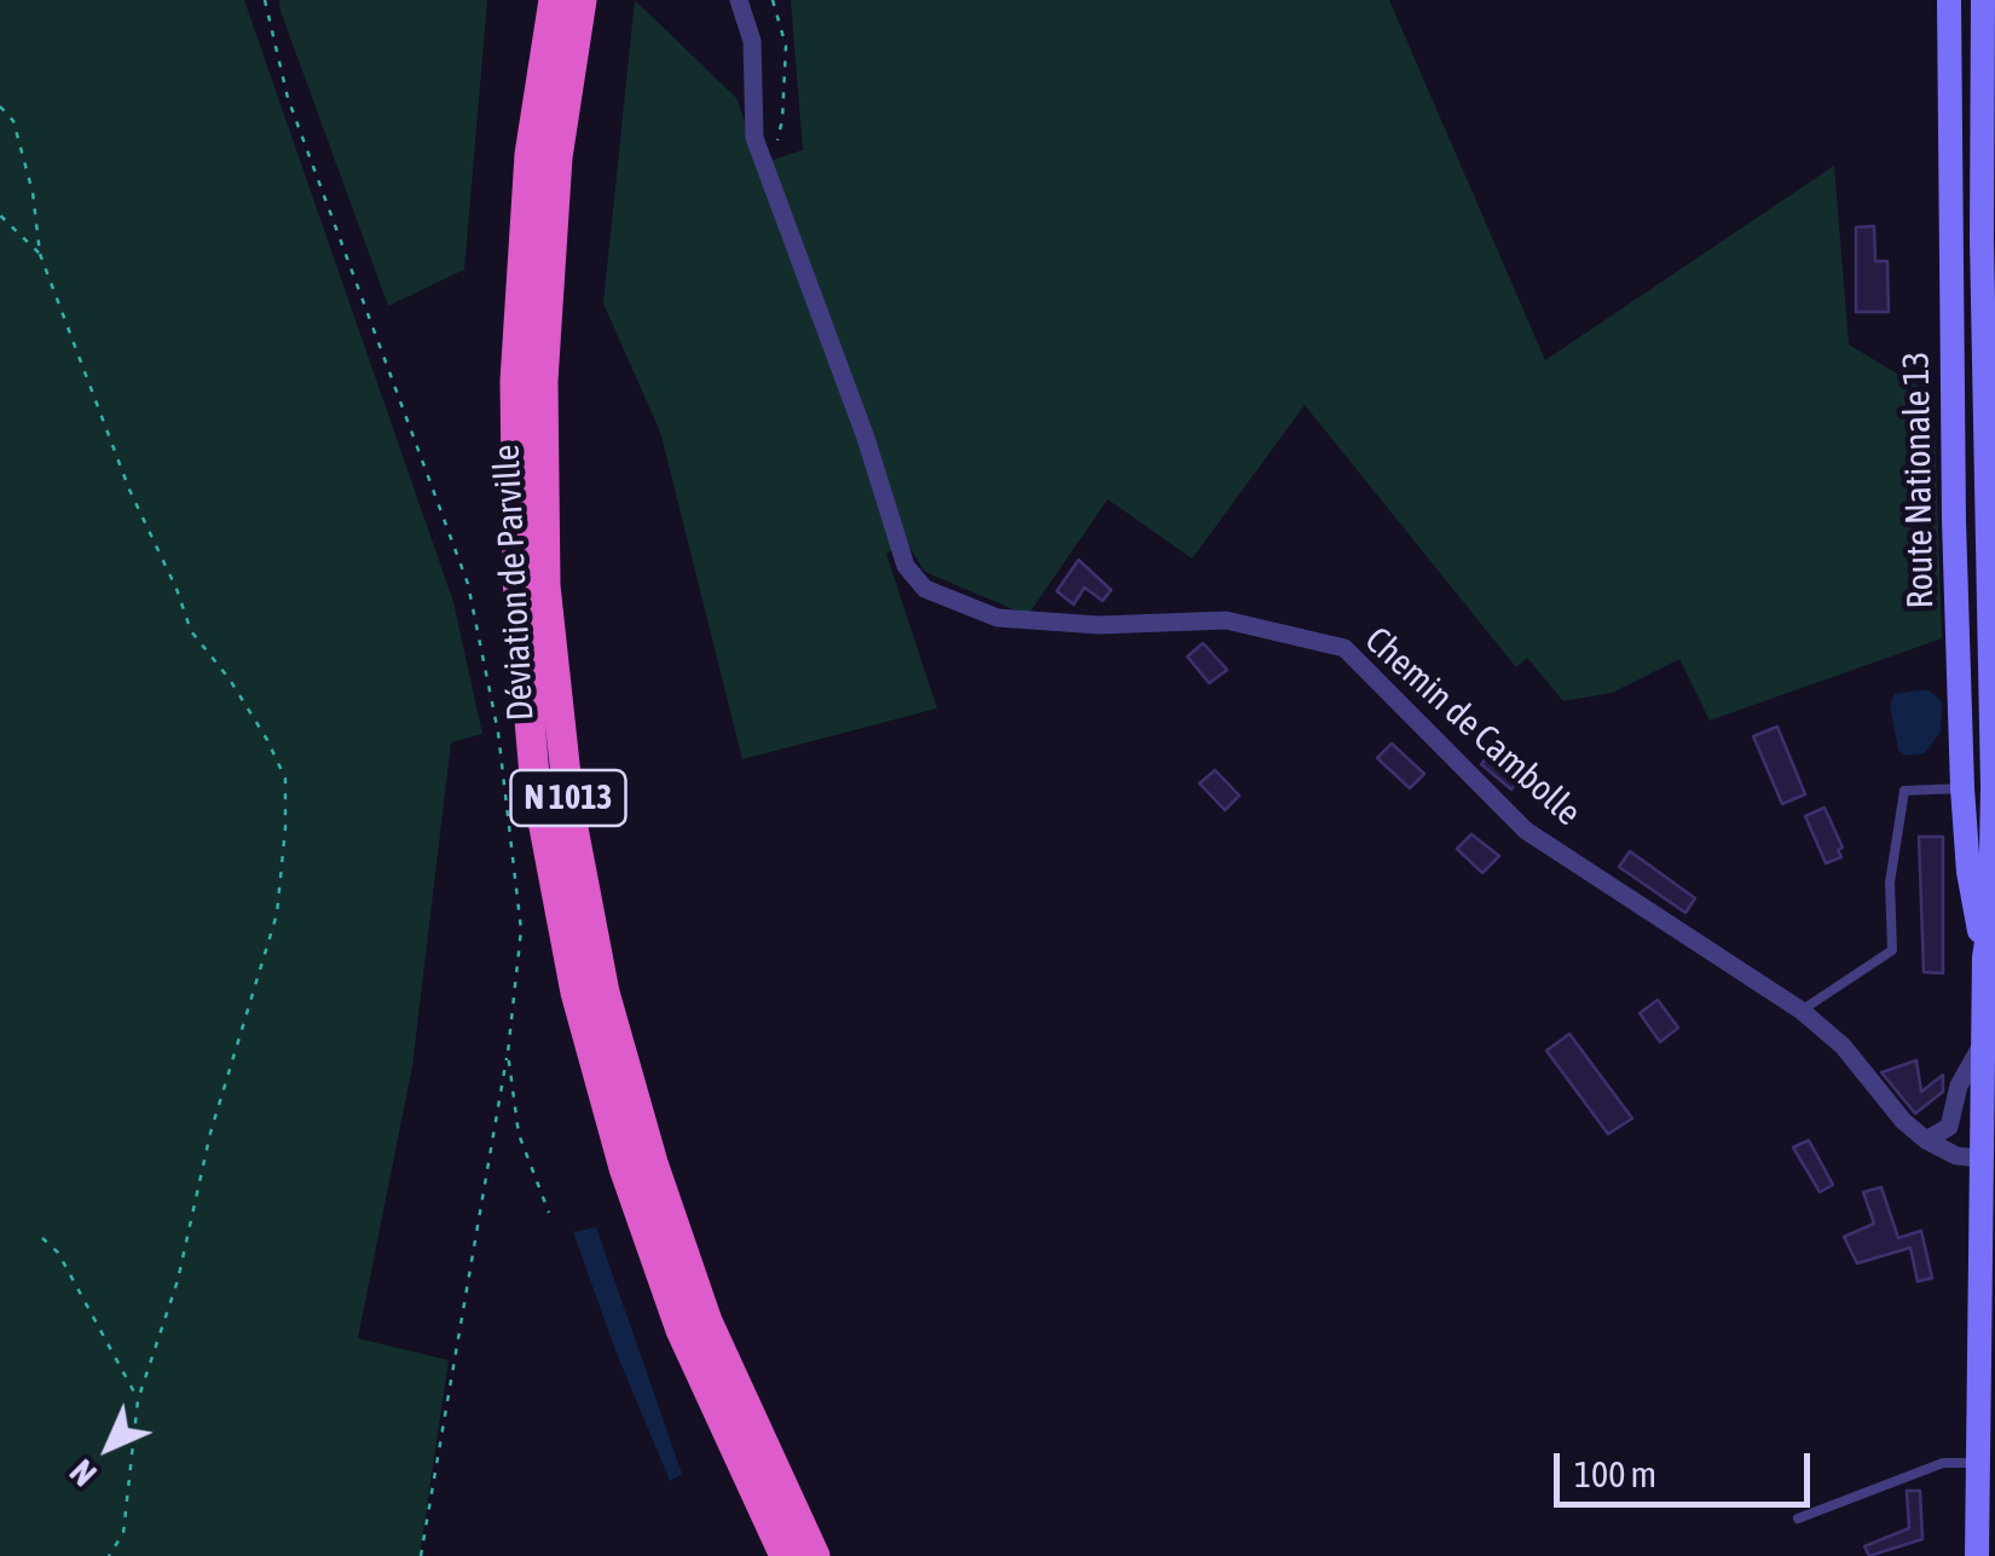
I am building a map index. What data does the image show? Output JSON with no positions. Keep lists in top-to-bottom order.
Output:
{
  "streets": {
    "highway": ["Déviation de Parville", "N 1013"],
    "main road": ["Route Nationale 13"],
    "street": ["Chemin de Cambolle"]
  },
  "crossings": [
    ["Route Nationale 13", "Chemin de Cambolle"]
  ],
  "scale_bar": "100 m",
  "north": "bottom left"
}
